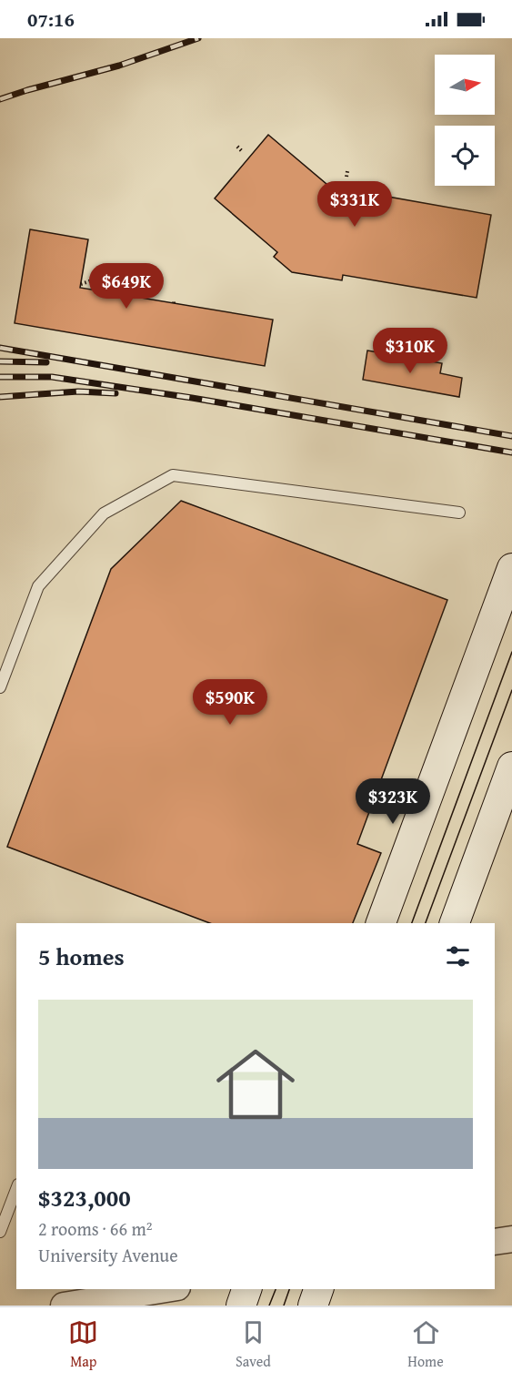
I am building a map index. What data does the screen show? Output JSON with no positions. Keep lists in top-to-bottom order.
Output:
{
  "north": "right",
  "page": {
    "status": "07:16",
    "price": [
      "$331K",
      "$649K",
      "$310K",
      "$590K",
      "$323K"
    ],
    "heading": "5 homes",
    "list": [
      {
        "name": "$323,000",
        "note": "2 rooms · 66 m² · University Avenue"
      }
    ],
    "tabs": ["Map", "Saved", "Home"]
  }
}
